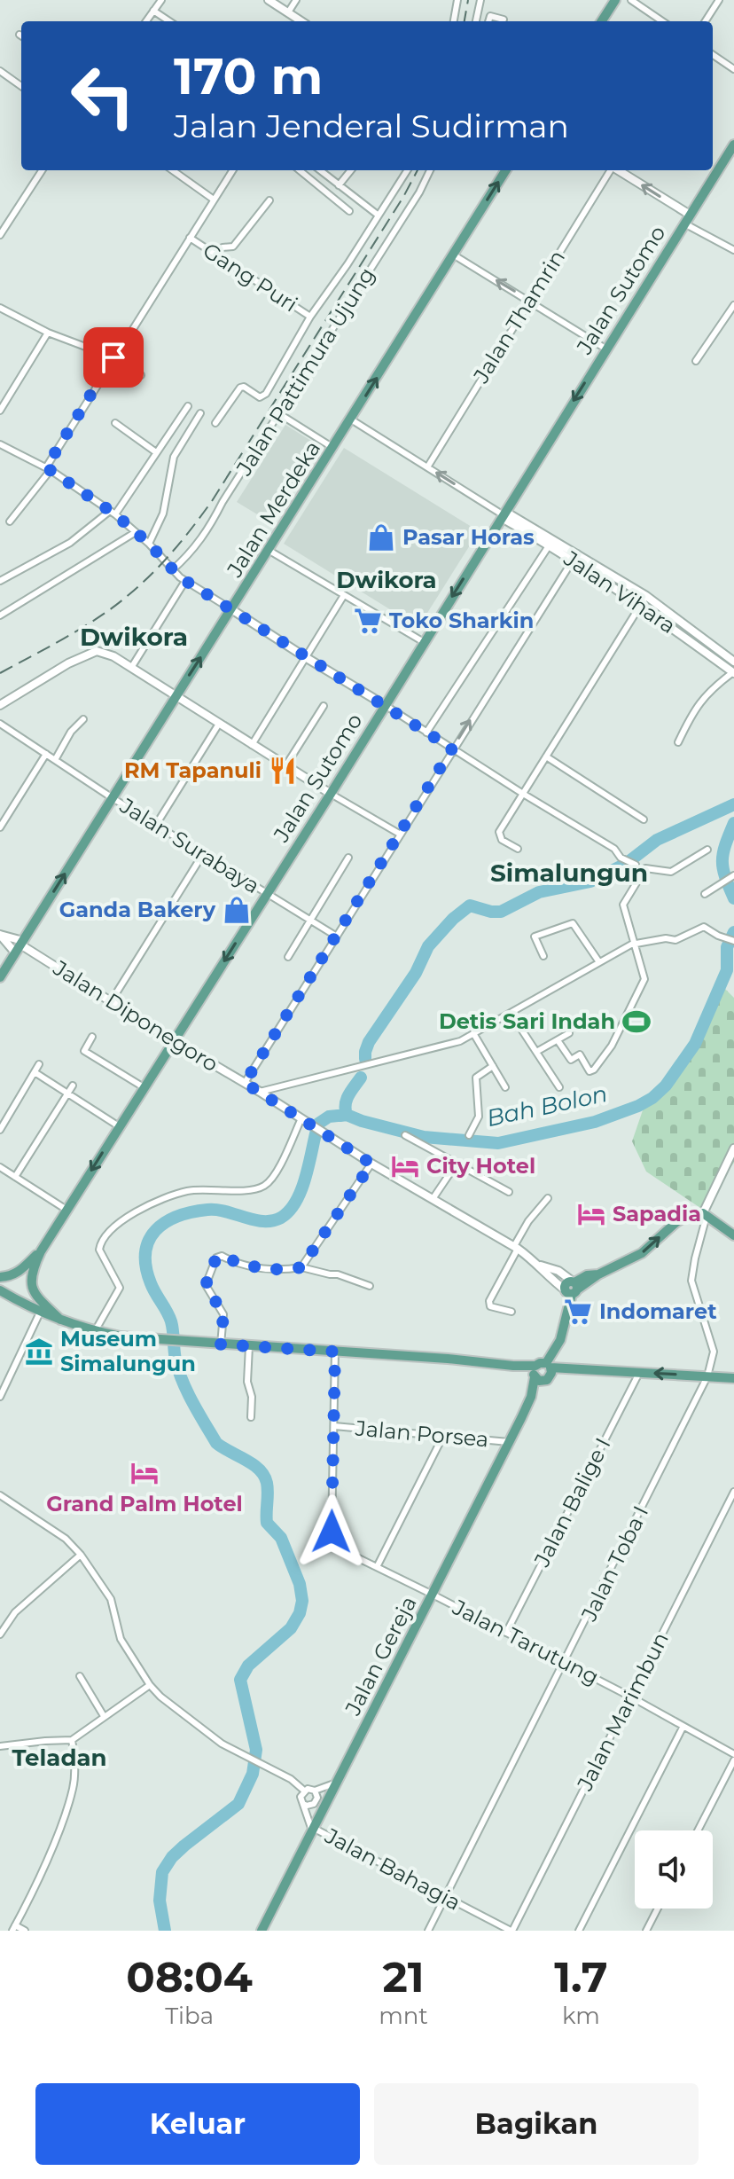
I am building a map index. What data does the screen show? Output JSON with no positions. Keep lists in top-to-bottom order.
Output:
{
  "streets": {
    "main road": ["Jalan Sutomo", "Jalan Merdeka", "Jalan Gereja"],
    "street": [
      "Gang Puri",
      "Jalan Thamrin",
      "Jalan Pattimura Ujung",
      "Jalan Vihara",
      "Jalan Surabaya",
      "Jalan Diponegoro",
      "Jalan Porsea",
      "Jalan Balige I",
      "Jalan Toba I",
      "Jalan Tarutung",
      "Jalan Marimbun",
      "Jalan Bahagia"
    ]
  },
  "crossings": [
    ["Jalan Sutomo", "Jalan Vihara"],
    ["Jalan Sutomo", "Jalan Surabaya"],
    ["Jalan Sutomo", "Jalan Diponegoro"],
    ["Jalan Merdeka", "Jalan Surabaya"],
    ["Jalan Merdeka", "Jalan Diponegoro"],
    ["Jalan Porsea", "Jalan Tarutung"],
    ["Jalan Porsea", "Jalan Gereja"],
    ["Jalan Balige I", "Jalan Tarutung"],
    ["Jalan Toba I", "Jalan Tarutung"],
    ["Jalan Toba I", "Jalan Bahagia"],
    ["Jalan Tarutung", "Jalan Gereja"],
    ["Jalan Tarutung", "Jalan Marimbun"],
    ["Jalan Gereja", "Jalan Bahagia"],
    ["Jalan Marimbun", "Jalan Bahagia"]
  ],
  "one_way": ["Jalan Sutomo", "Jalan Merdeka"],
  "districts": [
    "Dwikora",
    "Dwikora",
    "Simalungun",
    "Teladan"
  ],
  "water": ["Bah Bolon"],
  "places": {
    "shop": ["Pasar Horas", "Ganda Bakery"],
    "supermarket": ["Toko Sharkin", "Indomaret"],
    "restaurant": ["RM Tapanuli"],
    "sports": ["Detis Sari Indah"],
    "hotel": ["City Hotel", "Sapadia", "Grand Palm Hotel"],
    "museum": ["Museum Simalungun"]
  },
  "page": {
    "turn": ["170 m", "Jalan Jenderal Sudirman"],
    "eta": [
      "08:04",
      "Tiba",
      "21",
      "mnt",
      "1.7",
      "km"
    ],
    "buttons": ["Keluar", "Bagikan"]
  }
}
